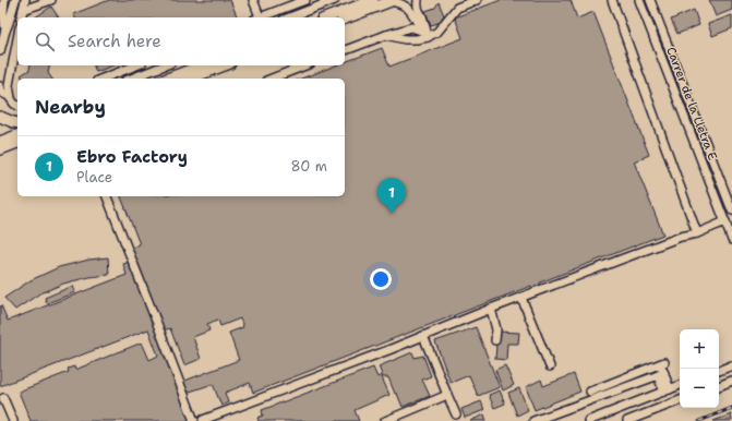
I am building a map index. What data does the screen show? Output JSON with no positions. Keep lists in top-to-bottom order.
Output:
{
  "streets": {
    "street": ["Carrer de la Lletra E"]
  },
  "page": {
    "search": "Search here",
    "heading": "Nearby",
    "list": [
      {
        "mark": "1",
        "name": "Ebro Factory",
        "note": "Place",
        "value": "80 m"
      }
    ],
    "pins": "1",
    "map_buttons": ["+", "−"]
  }
}
